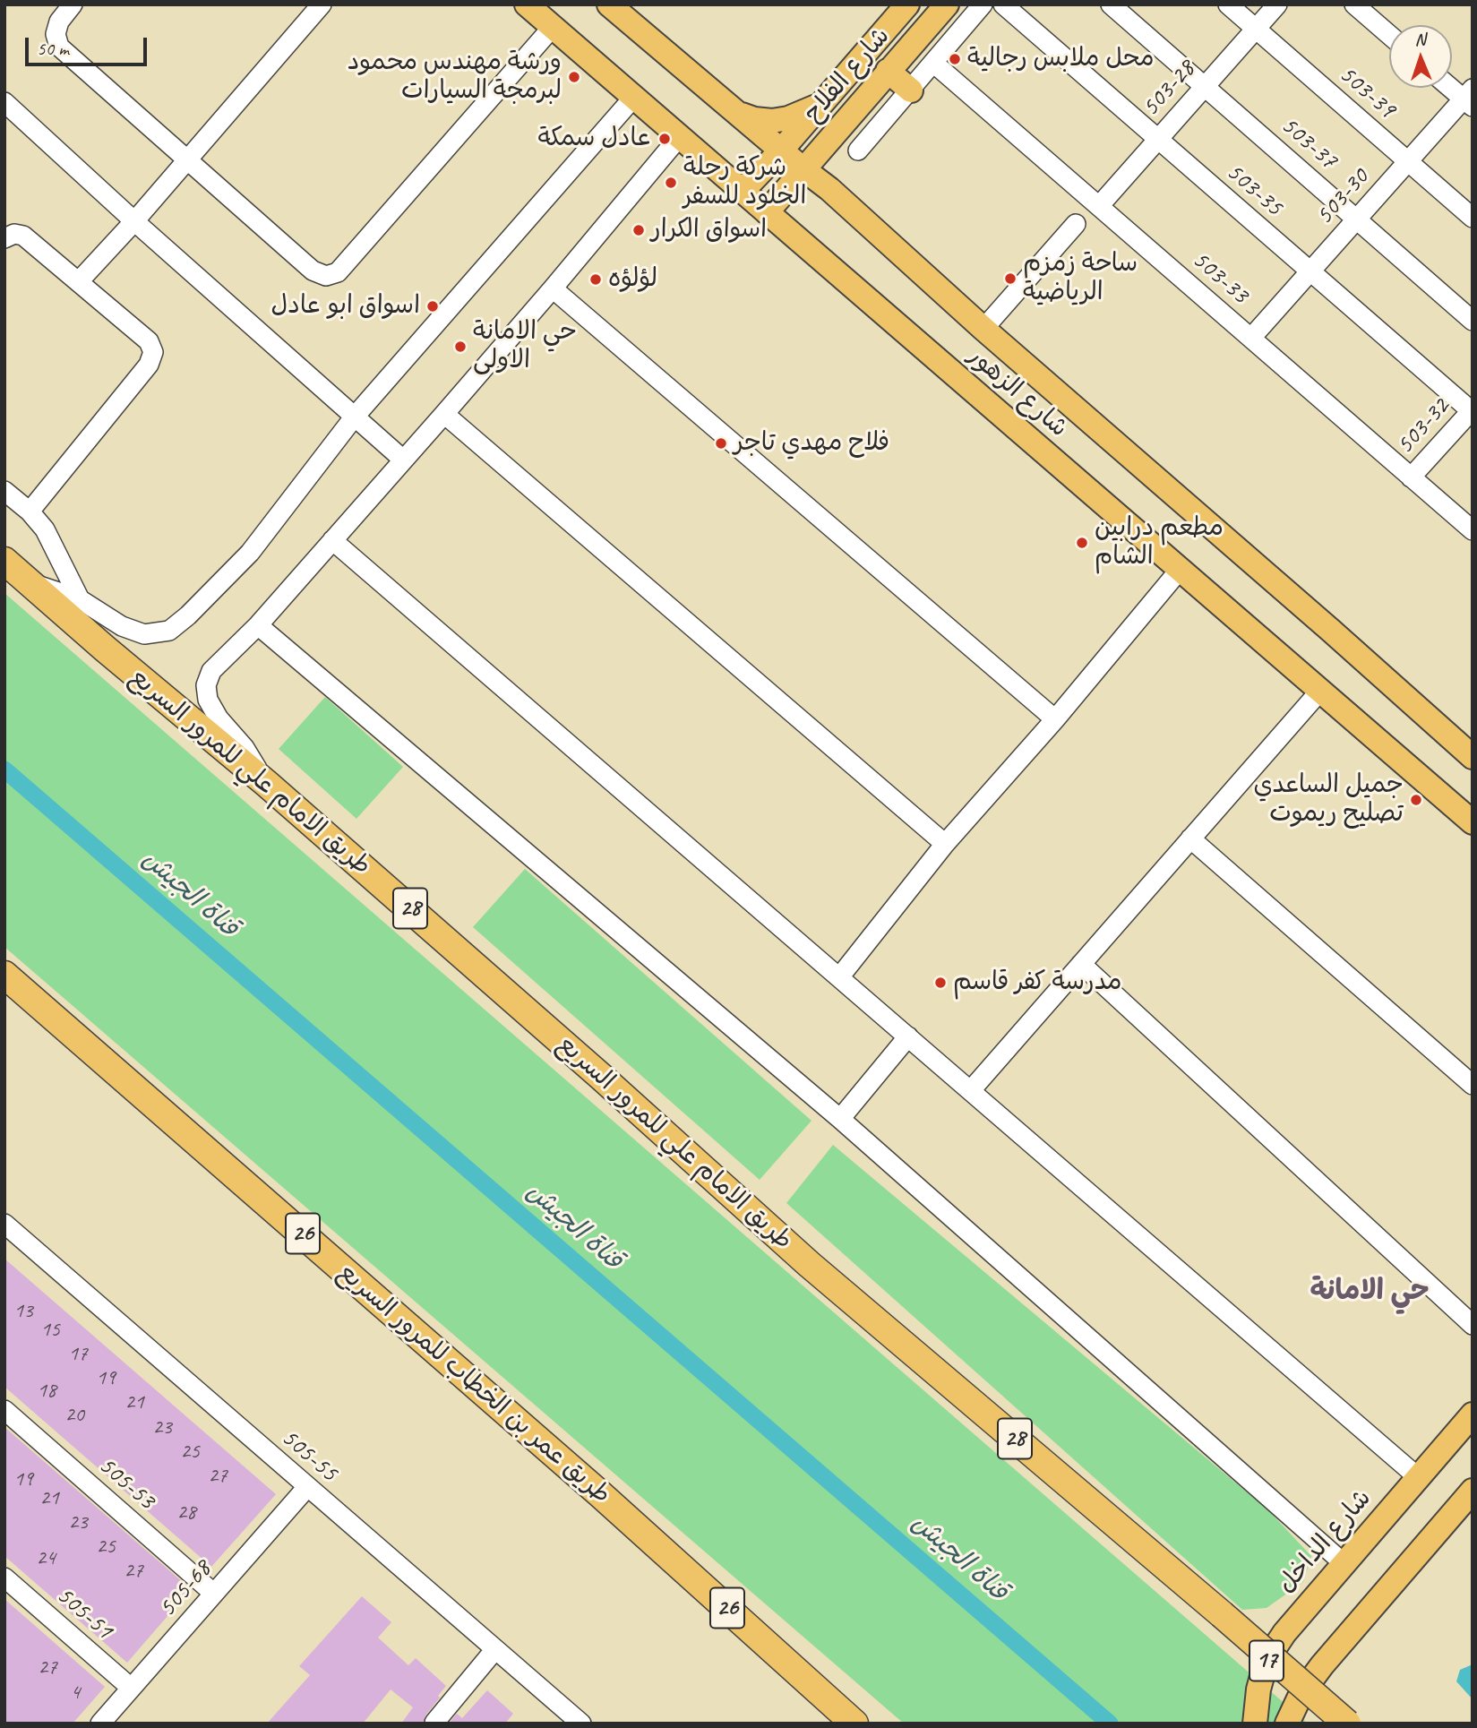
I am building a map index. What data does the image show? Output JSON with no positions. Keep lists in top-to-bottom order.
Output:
{
  "streets": {
    "highway": [
      "طريق الامام علي للمرور السريع",
      "28",
      "26",
      "طريق عمر بن الخطاب للمرور السريع"
    ],
    "main road": [
      "شارع الفلاح",
      "شارع الزهور",
      "شارع الداخل",
      "17"
    ],
    "street": [
      "503-28",
      "503-39",
      "503-37",
      "503-35",
      "503-30",
      "503-33",
      "503-32",
      "505-55",
      "505-53",
      "505-68",
      "505-51"
    ]
  },
  "crossings": [
    ["شارع الفلاح", "شارع الزهور"],
    ["503-28", "503-39"],
    ["503-28", "503-37"],
    ["503-28", "503-35"],
    ["503-28", "503-33"],
    ["503-39", "503-30"],
    ["503-37", "503-30"],
    ["503-35", "503-30"],
    ["503-35", "503-32"],
    ["503-30", "503-33"],
    ["503-33", "503-32"],
    ["505-55", "505-68"],
    ["505-53", "505-68"],
    ["505-68", "505-51"]
  ],
  "districts": ["حي الامانة"],
  "water": ["قناة الجيش"],
  "places": [
    "محل ملابس رجالية",
    "ورشة مهندس محمود لبرمجة السيارات",
    "عادل سمكة",
    "شركة رحلة الخلود للسفر",
    "اسواق الكرار",
    "ساحة زمزم الرياضية",
    "لؤلؤه",
    "اسواق ابو عادل",
    "حي الامانة الاولى",
    "فلاح مهدي تاجر",
    "مطعم درابين الشام",
    "جميل الساعدي تصليح ريموت",
    "مدرسة كفر قاسم"
  ],
  "house_numbers": [
    "13",
    "15",
    "17",
    "19",
    "18",
    "21",
    "20",
    "23",
    "25",
    "27",
    "19",
    "21",
    "28",
    "23",
    "25",
    "24",
    "27",
    "27",
    "4"
  ],
  "scale_bar": "50 m",
  "north": "top"
}
